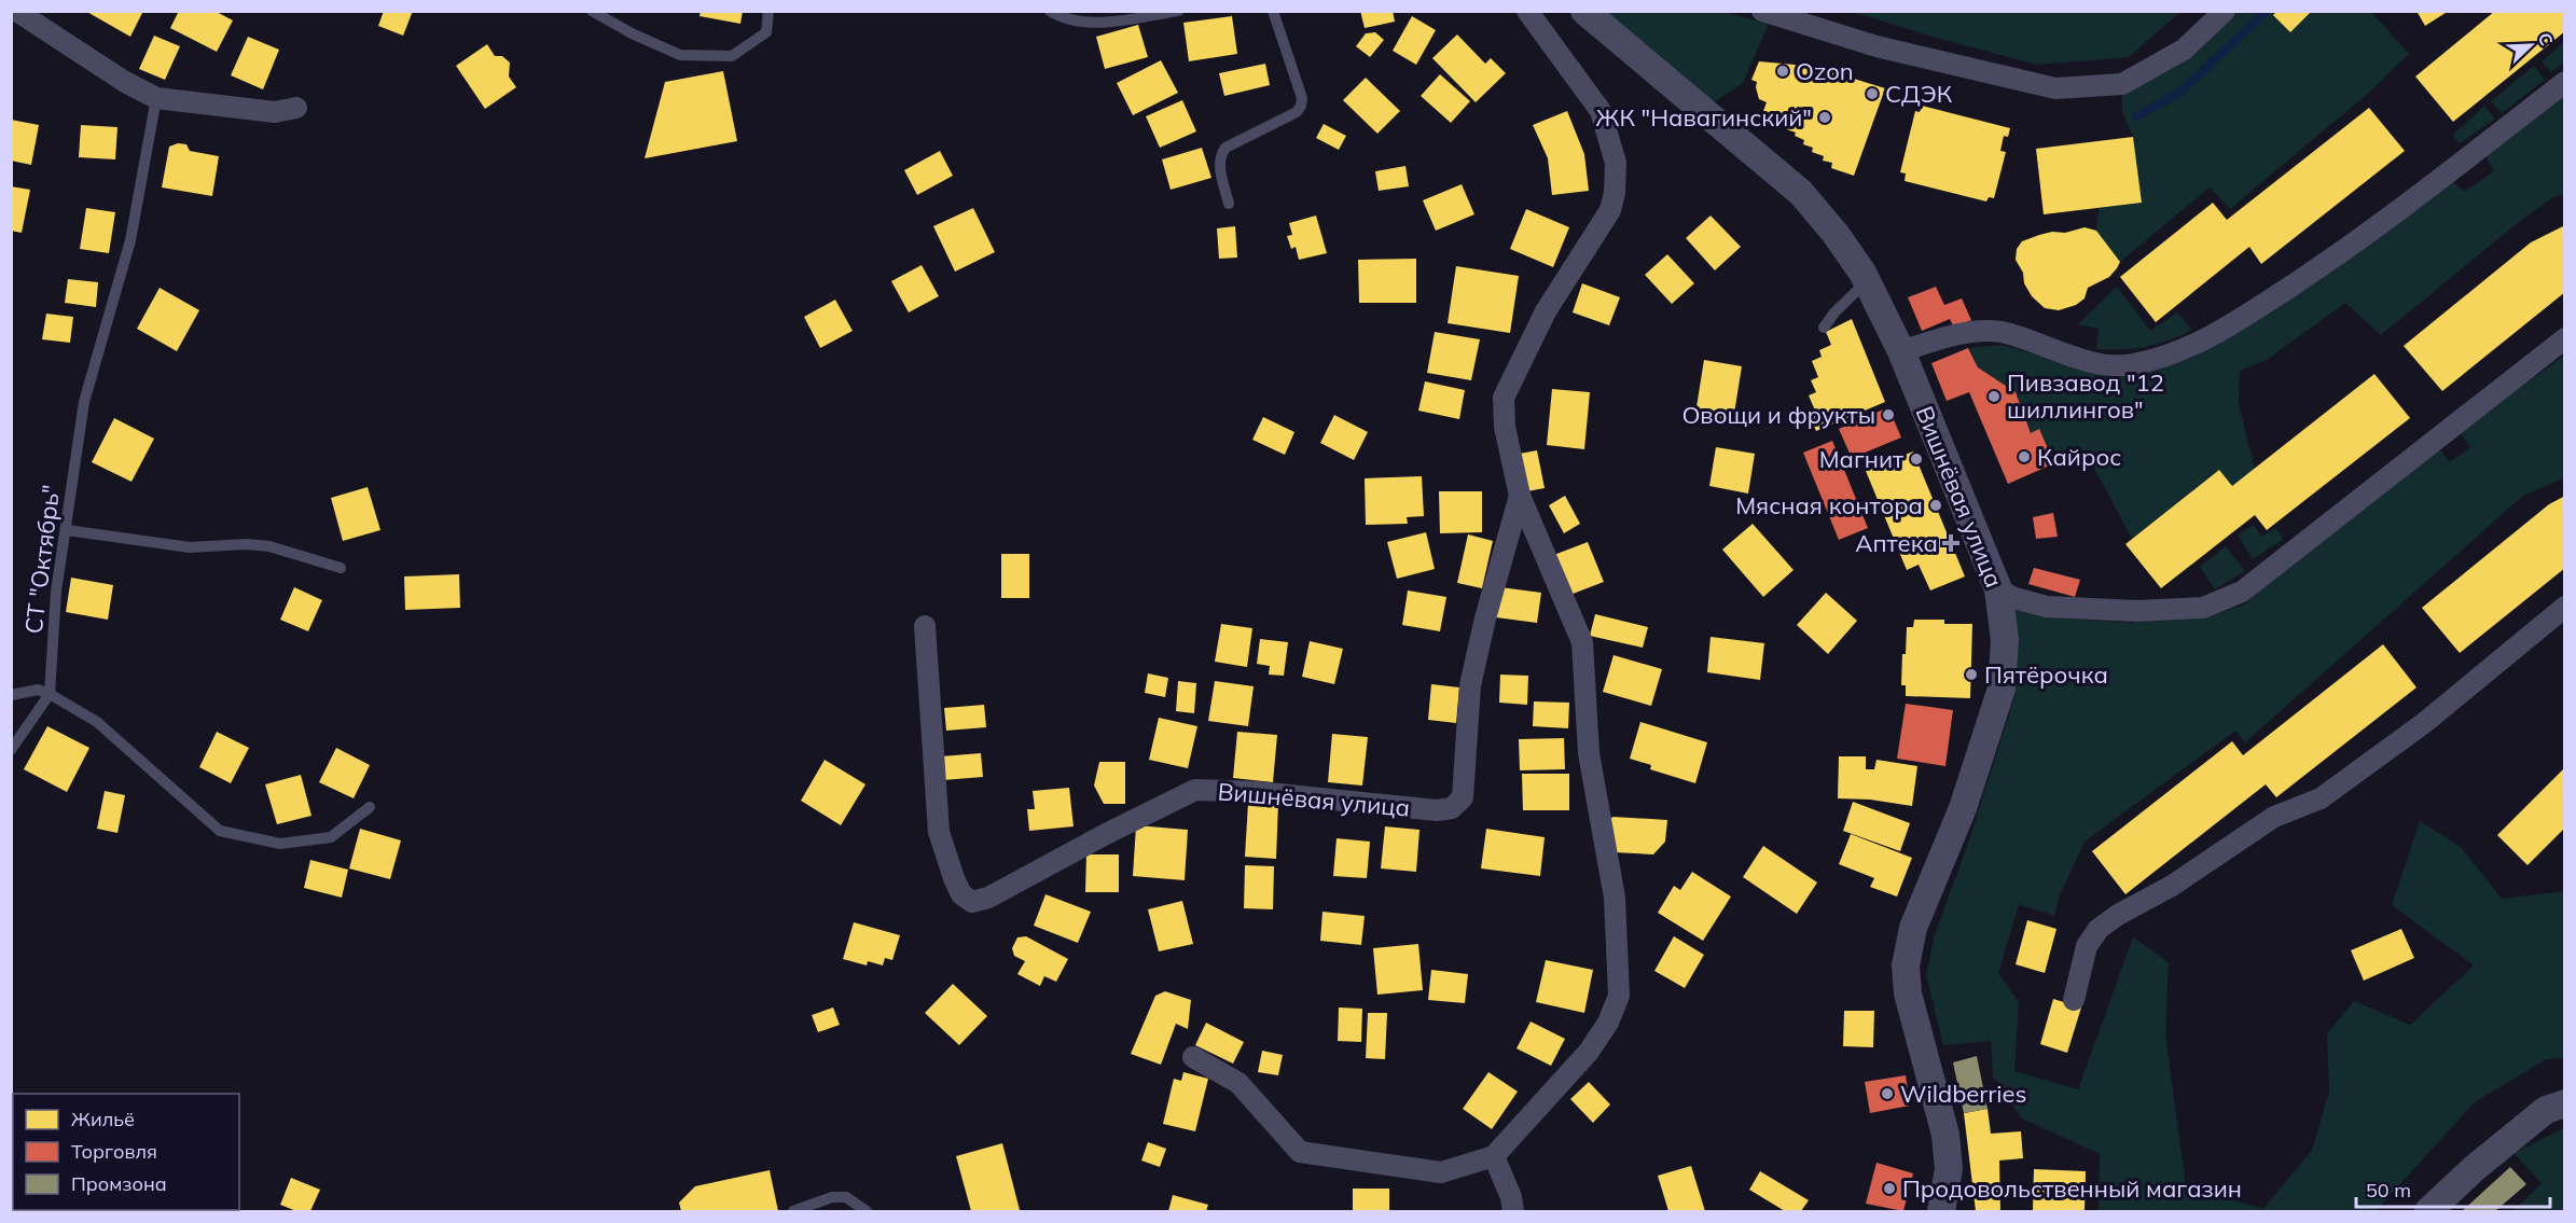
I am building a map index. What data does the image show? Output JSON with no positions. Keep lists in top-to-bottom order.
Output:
{
  "streets": {
    "street": ["Вишнёвая улица"],
    "lane": ["СТ \"Октябрь\""]
  },
  "places": {
    "other": [
      "Ozon",
      "СДЭК",
      "ЖК \"Навагинский\"",
      "Пивзавод \"12 шиллингов\"",
      "Овощи и фрукты",
      "Кайрос",
      "Магнит",
      "Мясная контора",
      "Пятёрочка",
      "Wildberries",
      "Продовольственный магазин"
    ],
    "health": ["Аптека"]
  },
  "legend": ["Жильё", "Торговля", "Промзона"],
  "scale_bar": "50 m",
  "north": "top right"
}
